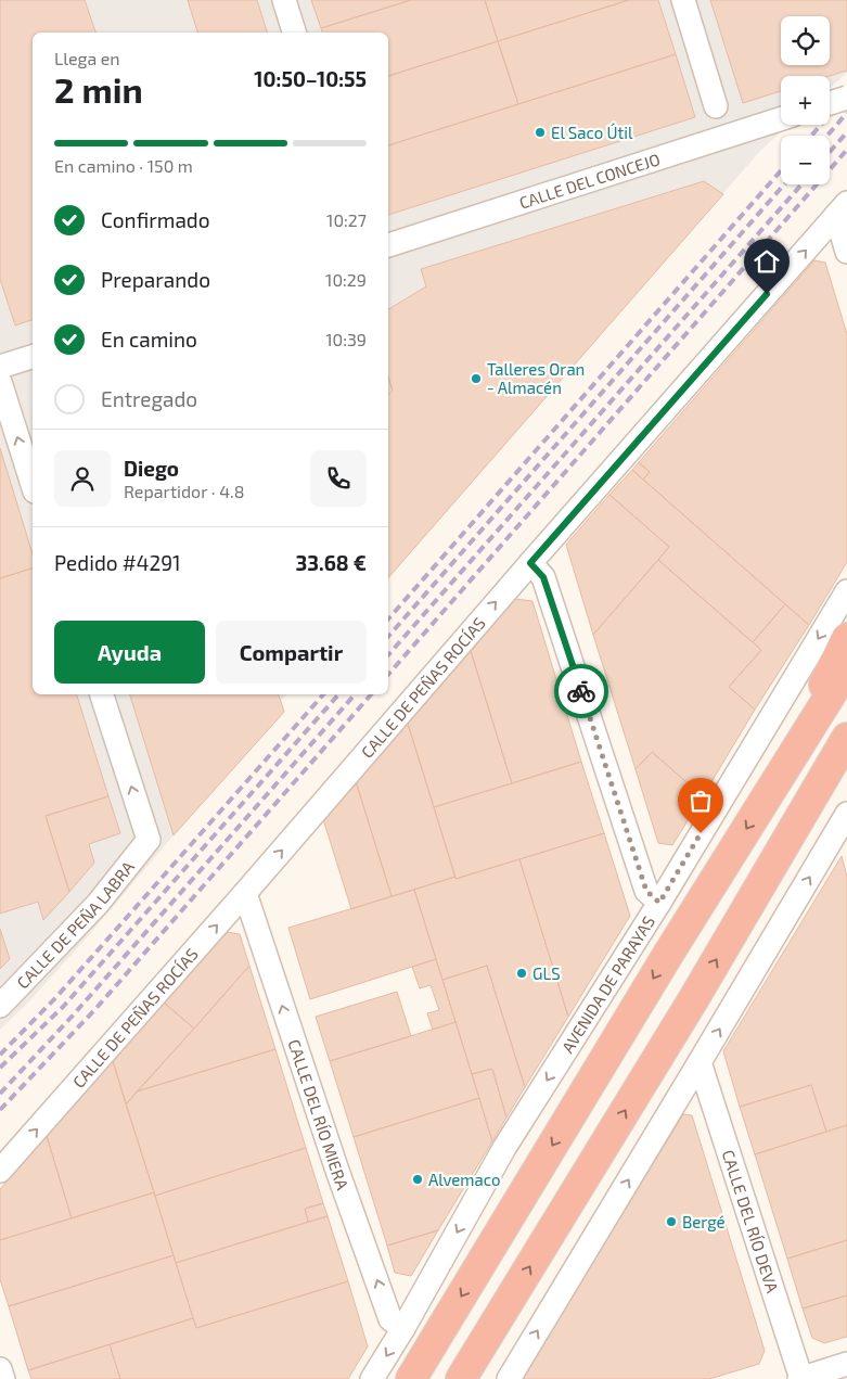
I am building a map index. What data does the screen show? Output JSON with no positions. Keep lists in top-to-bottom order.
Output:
{
  "streets": {
    "street": [
      "CALLE DEL CONCEJO",
      "CALLE DE PEÑAS ROCÍAS",
      "CALLE DE PEÑA LABRA",
      "AVENIDA DE PARAYAS",
      "CALLE DEL RÍO MIERA",
      "CALLE DEL RÍO DEVA"
    ]
  },
  "crossings": [
    ["CALLE DE PEÑAS ROCÍAS", "CALLE DEL RÍO MIERA"],
    ["AVENIDA DE PARAYAS", "CALLE DEL RÍO MIERA"]
  ],
  "one_way": ["CALLE DE PEÑAS ROCÍAS", "CALLE DE PEÑA LABRA", "CALLE DEL RÍO MIERA"],
  "places": [
    "El Saco Útil",
    "Talleres Oran - Almacén",
    "GLS",
    "Alvemaco",
    "Bergé"
  ],
  "page": {
    "map_buttons": ["+", "−"],
    "heading": ["2 min", "Llega en", "10:50–10:55"],
    "panel": [
      "Diego",
      "Repartidor · 4.8",
      "Pedido #4291",
      "33.68 €"
    ],
    "bar": "En camino · 150 m",
    "list": [
      ["Confirmado", "10:27"],
      ["Preparando", "10:29"],
      ["En camino", "10:39"],
      "Entregado"
    ],
    "buttons": ["Ayuda", "Compartir"]
  }
}
